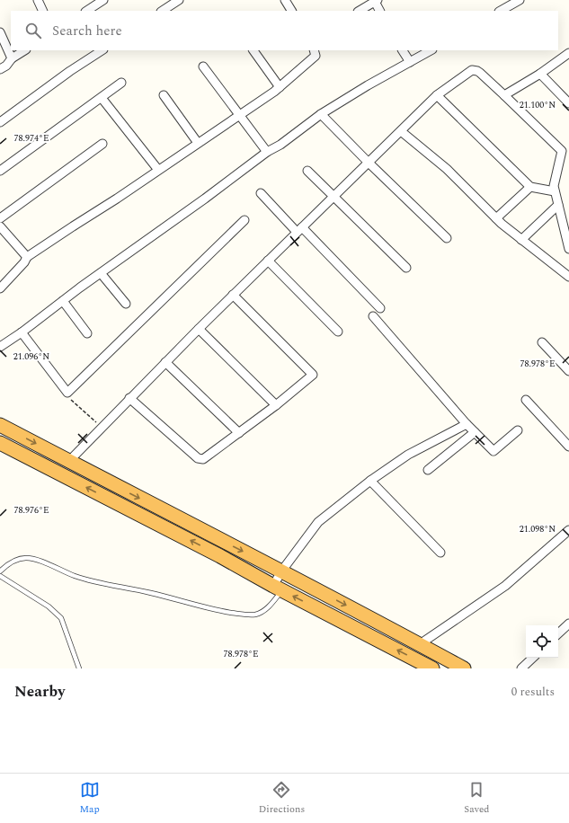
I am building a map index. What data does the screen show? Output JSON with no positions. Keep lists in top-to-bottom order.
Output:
{
  "page": {
    "search": "Search here",
    "heading": ["Nearby", "0 results"],
    "nav": ["Map", "Directions", "Saved"]
  },
  "coordinates": [
    "21.100°N",
    "78.974°E",
    "21.096°N",
    "78.978°E",
    "78.976°E",
    "21.098°N"
  ]
}
